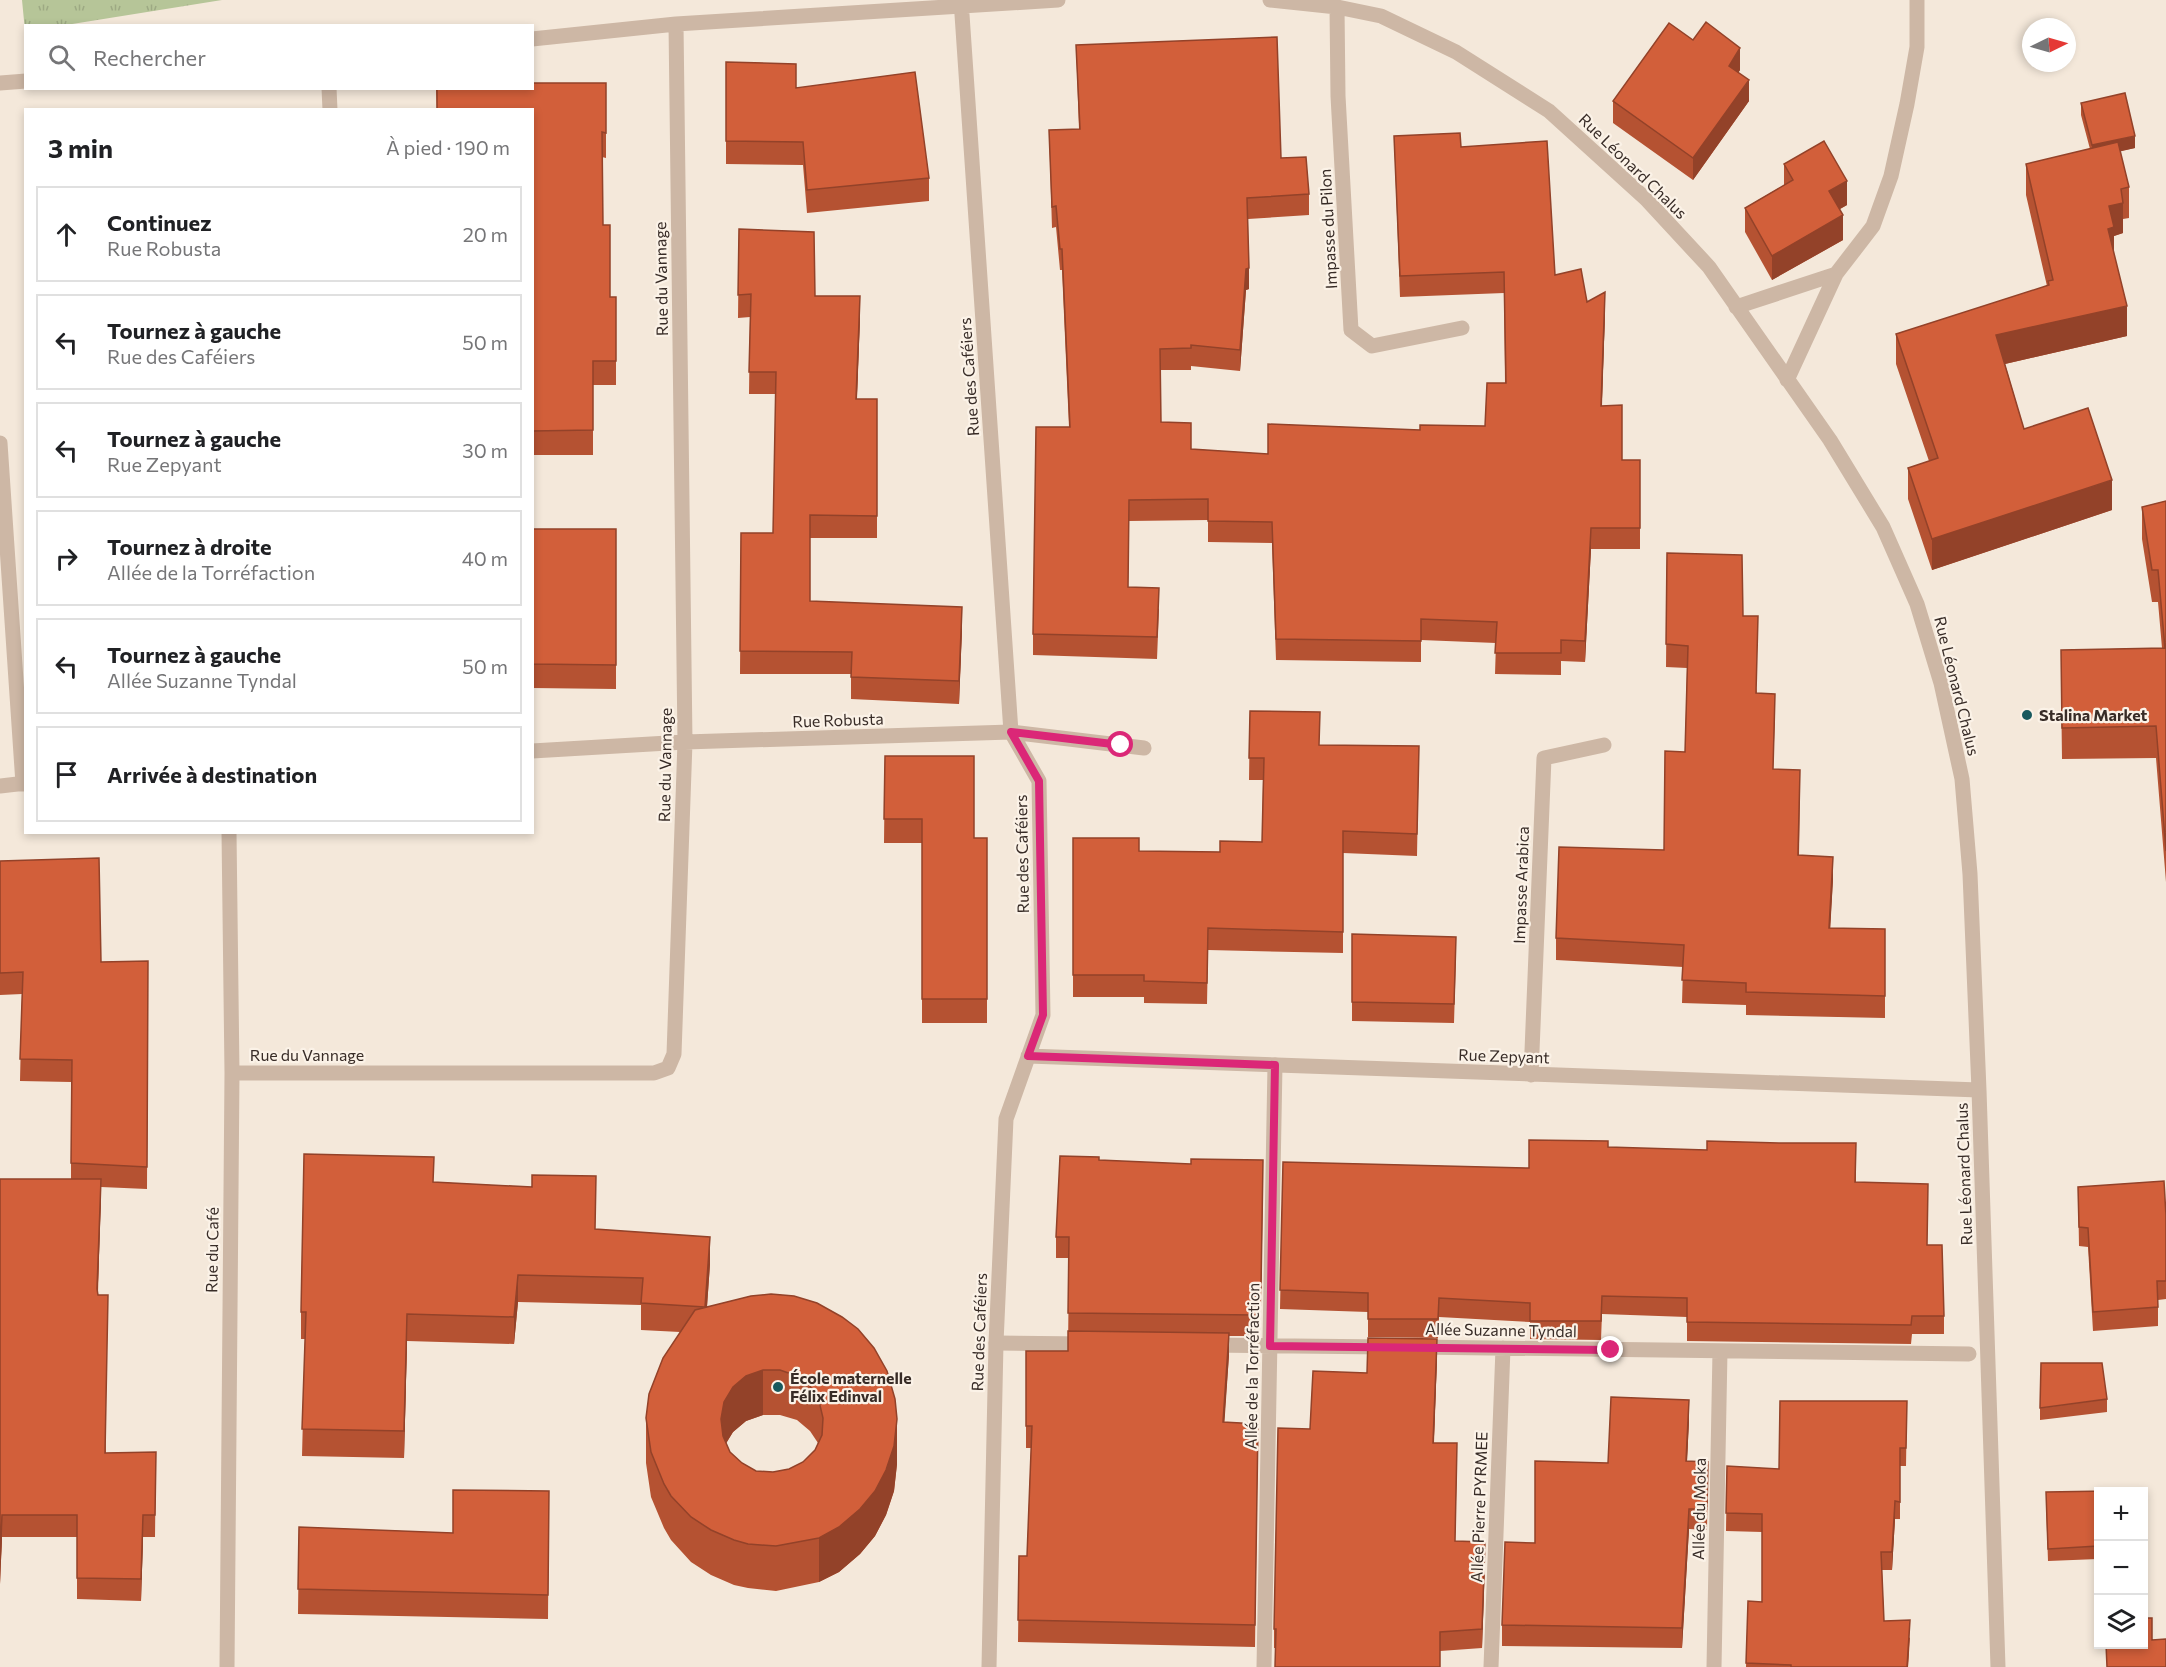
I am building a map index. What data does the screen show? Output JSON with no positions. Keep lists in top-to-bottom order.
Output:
{
  "streets": {
    "street": [
      "Rue Léonard Chalus",
      "Impasse du Pilon",
      "Rue du Vannage",
      "Rue des Caféiers",
      "Rue Robusta",
      "Impasse Arabica",
      "Rue Zepyant",
      "Rue du Café",
      "Allée Suzanne Tyndal",
      "Allée de la Torréfaction",
      "Allée Pierre PYRMEE",
      "Allée du Moka"
    ]
  },
  "crossings": [
    ["Rue Léonard Chalus", "Impasse du Pilon"],
    ["Rue Léonard Chalus", "Rue Zepyant"],
    ["Rue du Vannage", "Rue Robusta"],
    ["Rue du Vannage", "Rue du Café"],
    ["Rue des Caféiers", "Rue Robusta"],
    ["Rue des Caféiers", "Rue Zepyant"],
    ["Impasse Arabica", "Rue Zepyant"],
    ["Rue Zepyant", "Allée de la Torréfaction"],
    ["Allée Suzanne Tyndal", "Allée de la Torréfaction"],
    ["Allée Suzanne Tyndal", "Allée Pierre PYRMEE"],
    ["Allée Suzanne Tyndal", "Allée du Moka"]
  ],
  "places": ["Stalina Market", "École maternelle Félix Edinval"],
  "north": "right",
  "page": {
    "search": "Rechercher",
    "heading": ["3 min", "À pied · 190 m"],
    "list": [
      ["Continuez", "Rue Robusta", "20 m"],
      ["Tournez à gauche", "Rue des Caféiers", "50 m"],
      ["Tournez à gauche", "Rue Zepyant", "30 m"],
      ["Tournez à droite", "Allée de la Torréfaction", "40 m"],
      ["Tournez à gauche", "Allée Suzanne Tyndal", "50 m"],
      "Arrivée à destination"
    ],
    "map_buttons": ["+", "−"]
  }
}
